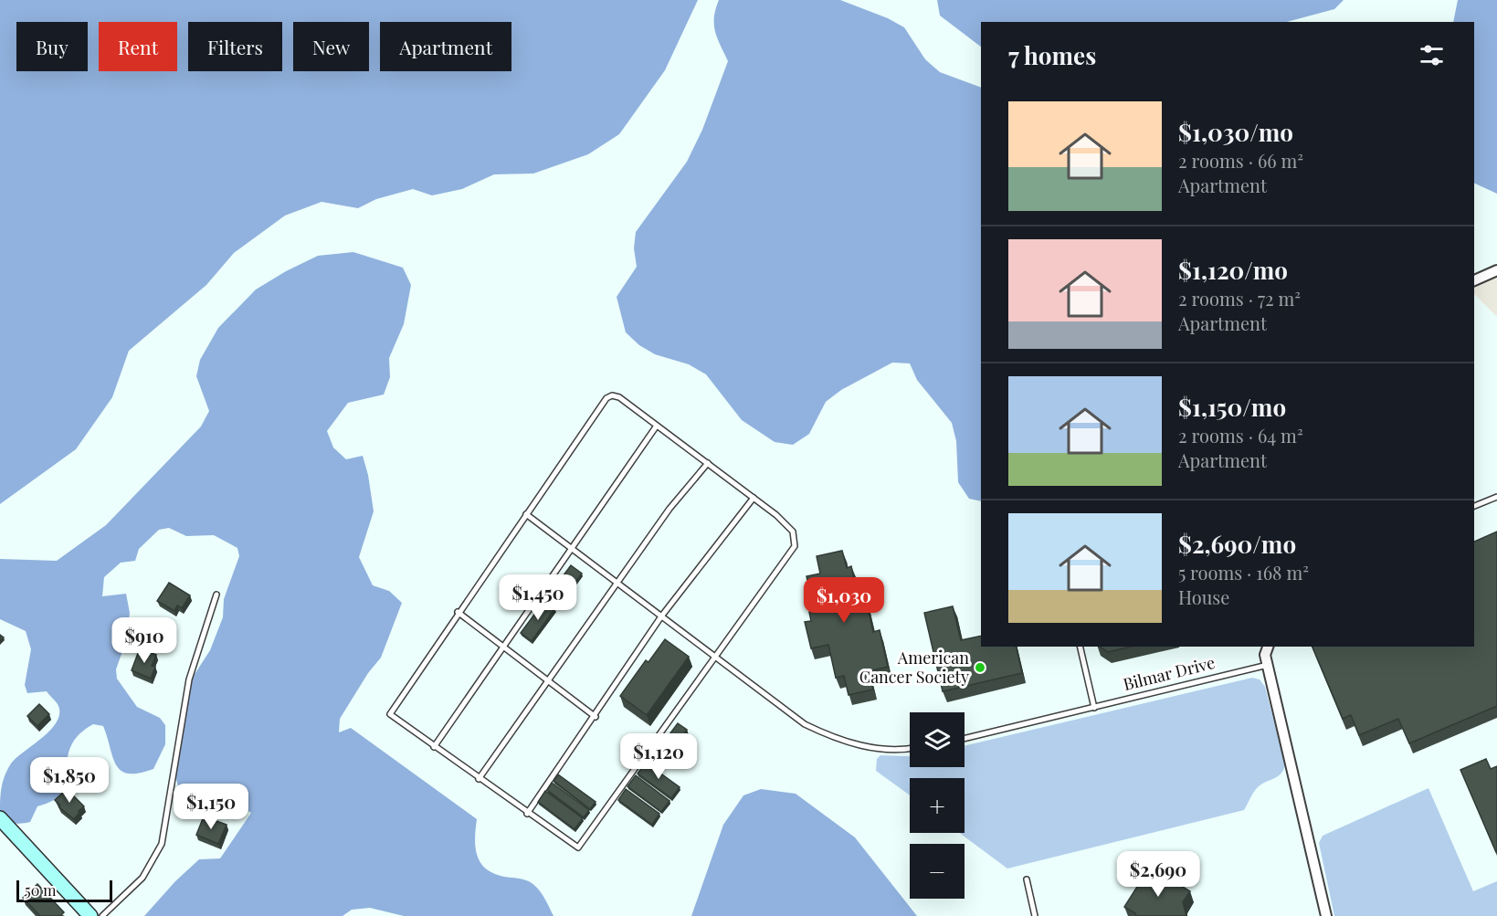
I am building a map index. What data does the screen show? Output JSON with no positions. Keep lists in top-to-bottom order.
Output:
{
  "streets": {
    "lane": ["Bilmar Drive"]
  },
  "places": ["American Cancer Society"],
  "scale_bar": "50 m",
  "page": {
    "chip": [
      "Buy",
      "Rent",
      "Filters",
      "New",
      "Apartment"
    ],
    "heading": "7 homes",
    "list": [
      {
        "name": "$1,030/mo",
        "note": "2 rooms · 66 m² · Apartment"
      },
      {
        "name": "$1,120/mo",
        "note": "2 rooms · 72 m² · Apartment"
      },
      {
        "name": "$1,150/mo",
        "note": "2 rooms · 64 m² · Apartment"
      },
      {
        "name": "$2,690/mo",
        "note": "5 rooms · 168 m² · House"
      }
    ],
    "price": [
      "$1,450",
      "$1,030",
      "$910",
      "$1,120",
      "$1,850",
      "$1,150",
      "$2,690"
    ],
    "map_buttons": ["+", "−"],
    "scale": "50 m"
  }
}
